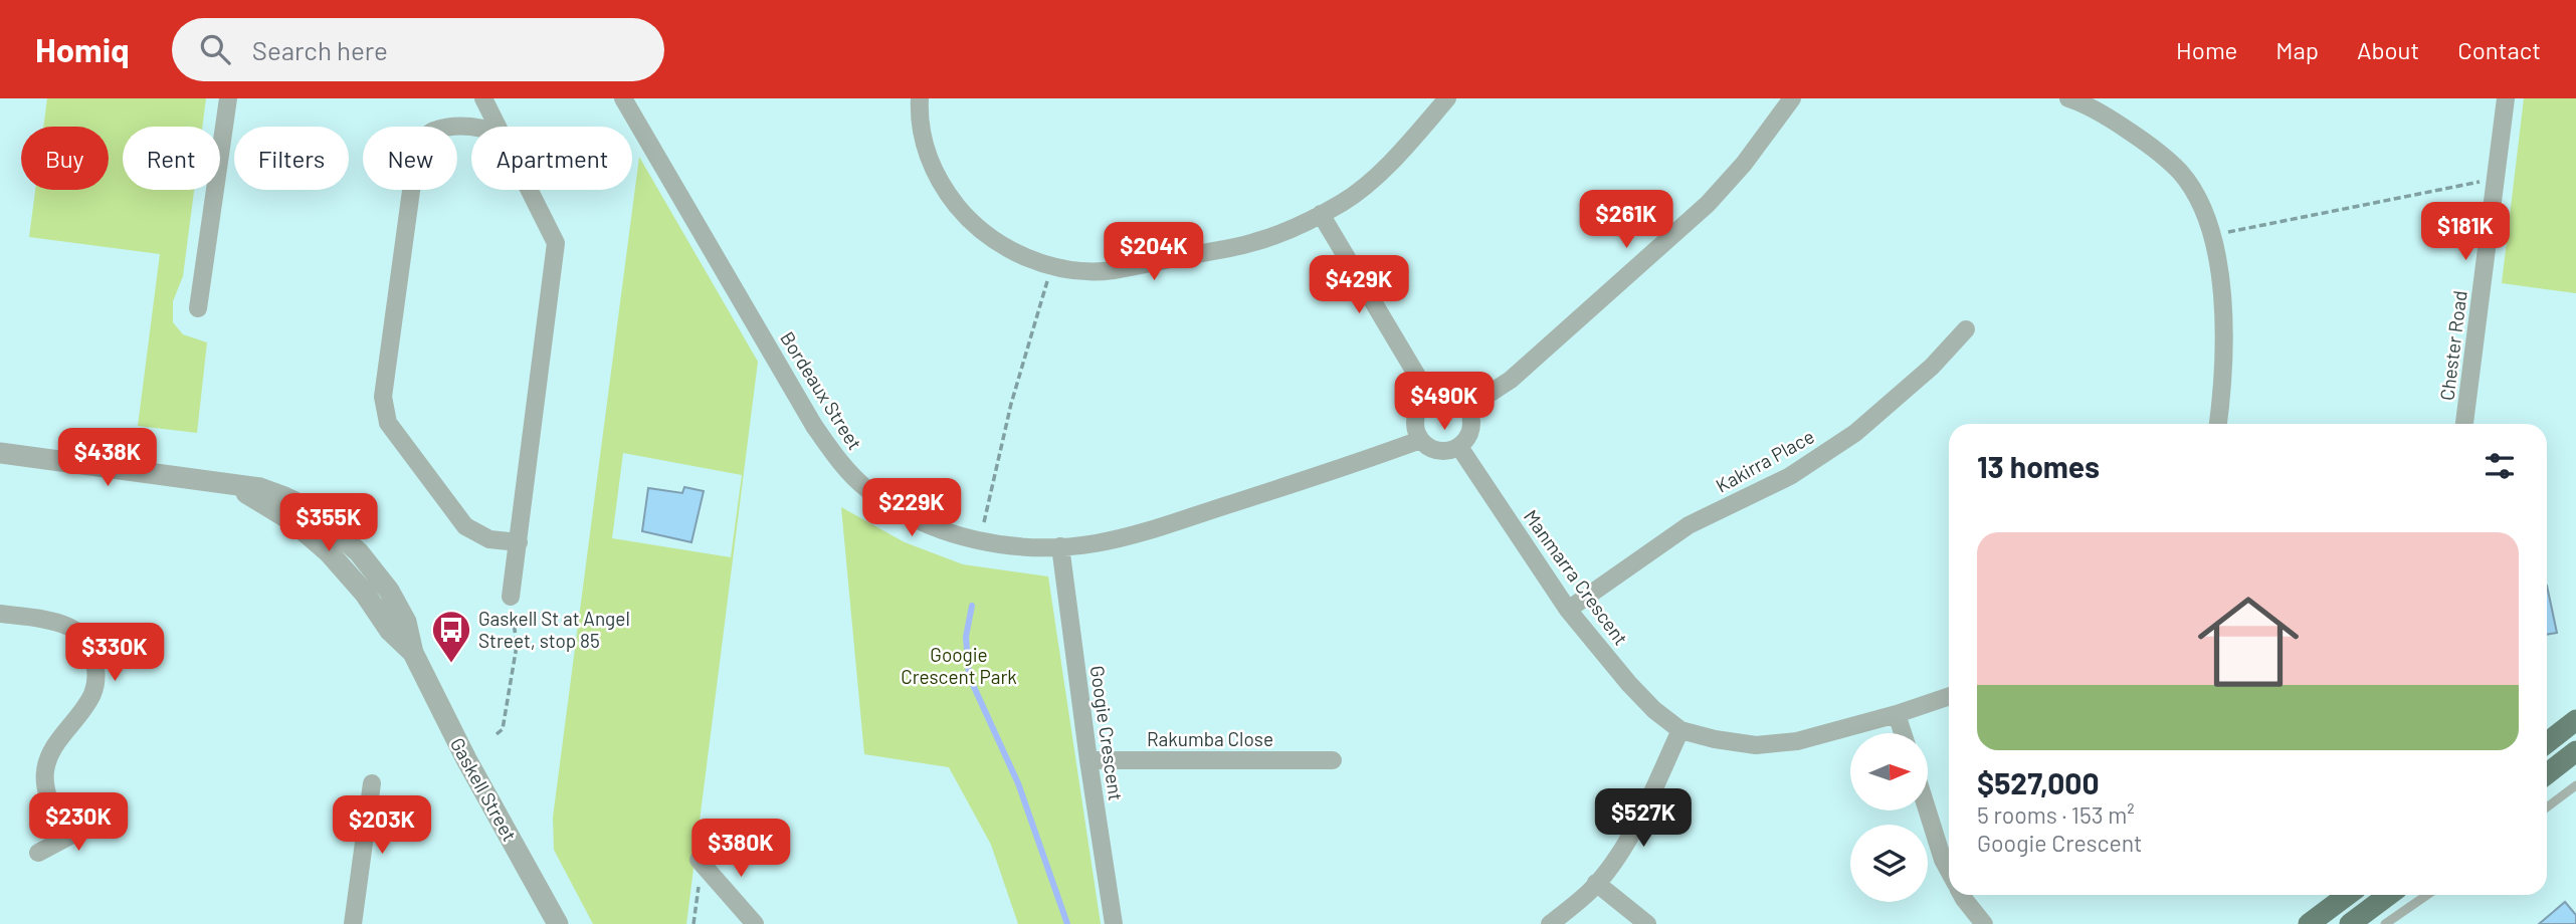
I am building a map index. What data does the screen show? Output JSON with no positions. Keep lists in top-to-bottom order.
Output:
{
  "streets": {
    "street": [
      "Chester Road",
      "Bordeaux Street",
      "Kakirra Place",
      "Manmarra Crescent",
      "Googie Crescent",
      "Rakumba Close",
      "Gaskell Street"
    ]
  },
  "crossings": [
    ["Bordeaux Street", "Manmarra Crescent"],
    ["Bordeaux Street", "Googie Crescent"],
    ["Kakirra Place", "Manmarra Crescent"],
    ["Googie Crescent", "Rakumba Close"]
  ],
  "parks": ["Googie Crescent Park"],
  "places": {
    "bus stop": ["Gaskell St at Angel Street, stop 85"]
  },
  "north": "right",
  "page": {
    "header": "Homiq",
    "search": "Search here",
    "nav": [
      "Home",
      "Map",
      "About",
      "Contact"
    ],
    "chip": [
      "Buy",
      "Rent",
      "Filters",
      "New",
      "Apartment"
    ],
    "price": [
      "$261K",
      "$181K",
      "$204K",
      "$429K",
      "$490K",
      "$438K",
      "$229K",
      "$355K",
      "$330K",
      "$527K",
      "$230K",
      "$203K",
      "$380K"
    ],
    "heading": "13 homes",
    "list": [
      {
        "name": "$527,000",
        "note": "5 rooms · 153 m² · Googie Crescent"
      }
    ]
  }
}
